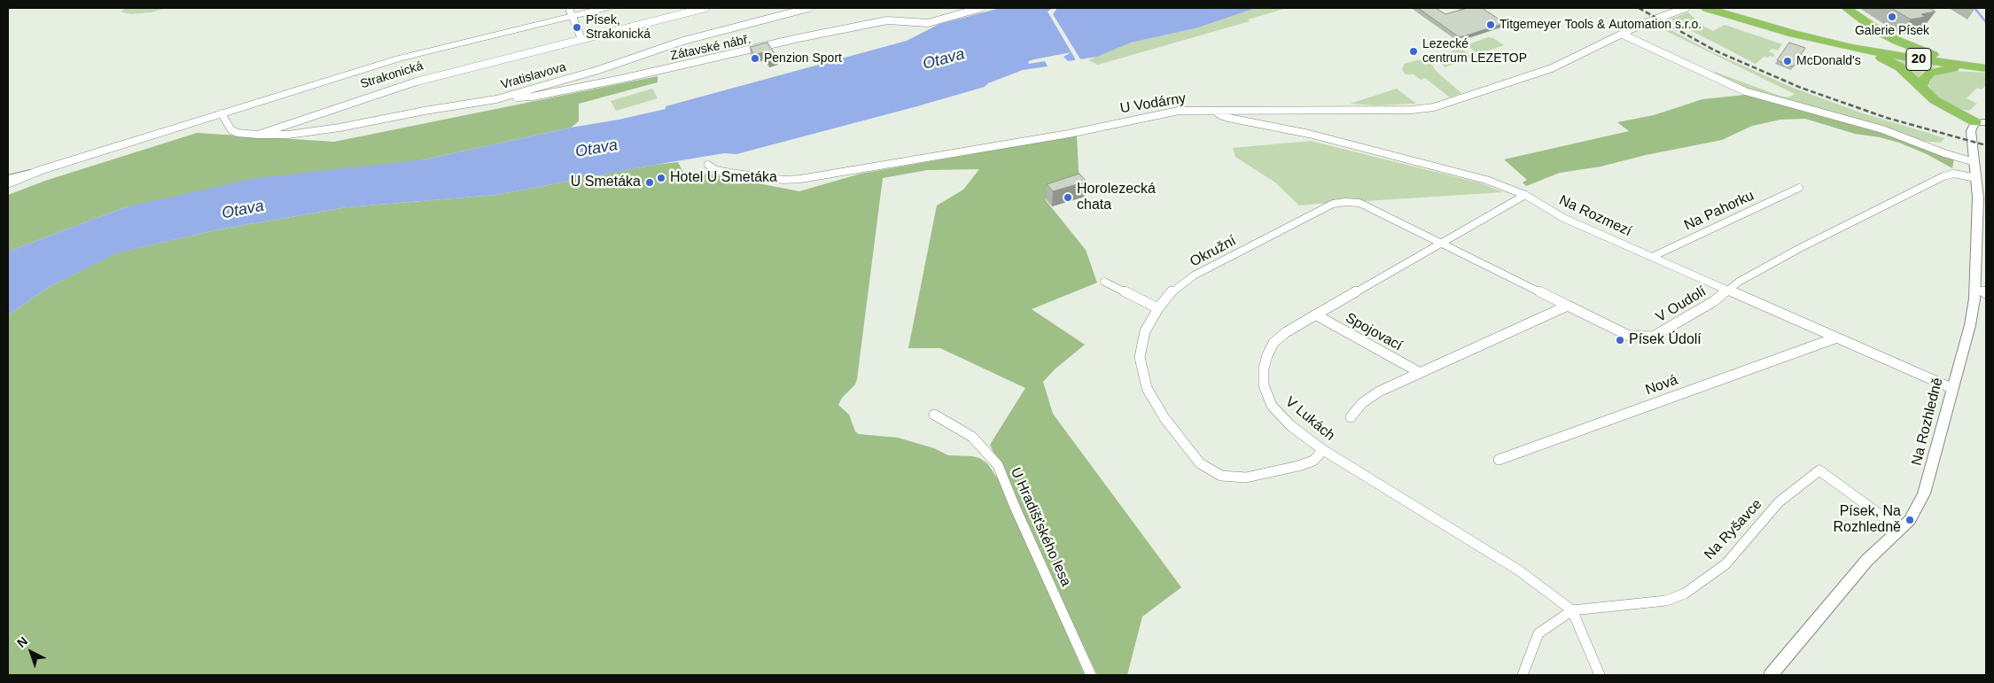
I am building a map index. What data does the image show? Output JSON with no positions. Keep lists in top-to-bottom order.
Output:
{
  "streets": {
    "highway": ["20"],
    "main road": ["Strakonická"],
    "street": [
      "Zátavské nábř.",
      "Vratislavova",
      "U Vodárny",
      "Na Pahorku",
      "Na Rozmezí",
      "Okružní",
      "V Oudolí",
      "Spojovací",
      "Nová",
      "V Lukách",
      "Na Rozhledně",
      "U Hradišťského lesa",
      "Na Ryšavce"
    ]
  },
  "crossings": [
    ["Zátavské nábř.", "Vratislavova"],
    ["Strakonická", "Vratislavova"],
    ["U Vodárny", "Na Rozmezí"],
    ["Na Pahorku", "Na Rozmezí"],
    ["Na Rozmezí", "V Oudolí"],
    ["Na Rozmezí", "Nová"],
    ["Na Rozmezí", "V Lukách"],
    ["Na Rozmezí", "Na Rozhledně"],
    ["Okružní", "V Oudolí"],
    ["Okružní", "V Lukách"],
    ["V Oudolí", "Na Rozhledně"],
    ["Spojovací", "V Lukách"],
    ["V Lukách", "Na Ryšavce"],
    ["Na Rozhledně", "Na Ryšavce"]
  ],
  "water": ["Otava"],
  "places": [
    "Galerie Písek",
    "Titgemeyer Tools & Automation s.r.o.",
    "Písek, Strakonická",
    "Lezecké centrum LEZETOP",
    "Penzion Sport",
    "McDonald's",
    "Hotel U Smetáka",
    "U Smetáka",
    "Horolezecká chata",
    "Písek Údolí",
    "Písek, Na Rozhledně"
  ],
  "north": "top left"
}
